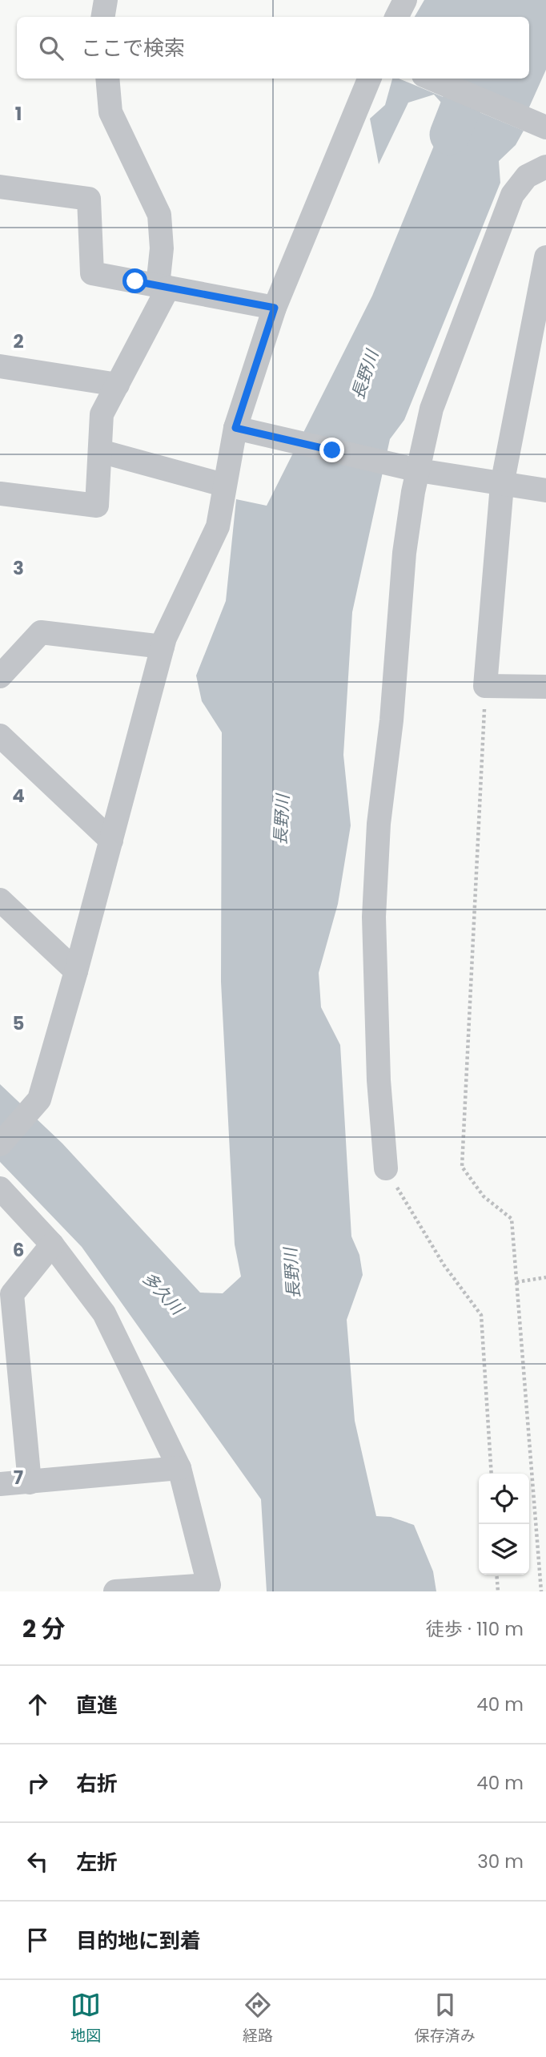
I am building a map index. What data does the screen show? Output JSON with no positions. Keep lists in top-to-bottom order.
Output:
{
  "water": ["長野川", "多久川"],
  "page": {
    "search": "ここで検索",
    "heading": ["2 分", "徒歩 · 110 m"],
    "list": [
      ["直進", "40 m"],
      ["右折", "40 m"],
      ["左折", "30 m"],
      "目的地に到着"
    ],
    "nav": ["地図", "経路", "保存済み"]
  },
  "grid": {
    "rows": [
      "1",
      "2",
      "3",
      "4",
      "5",
      "6",
      "7"
    ]
  }
}
